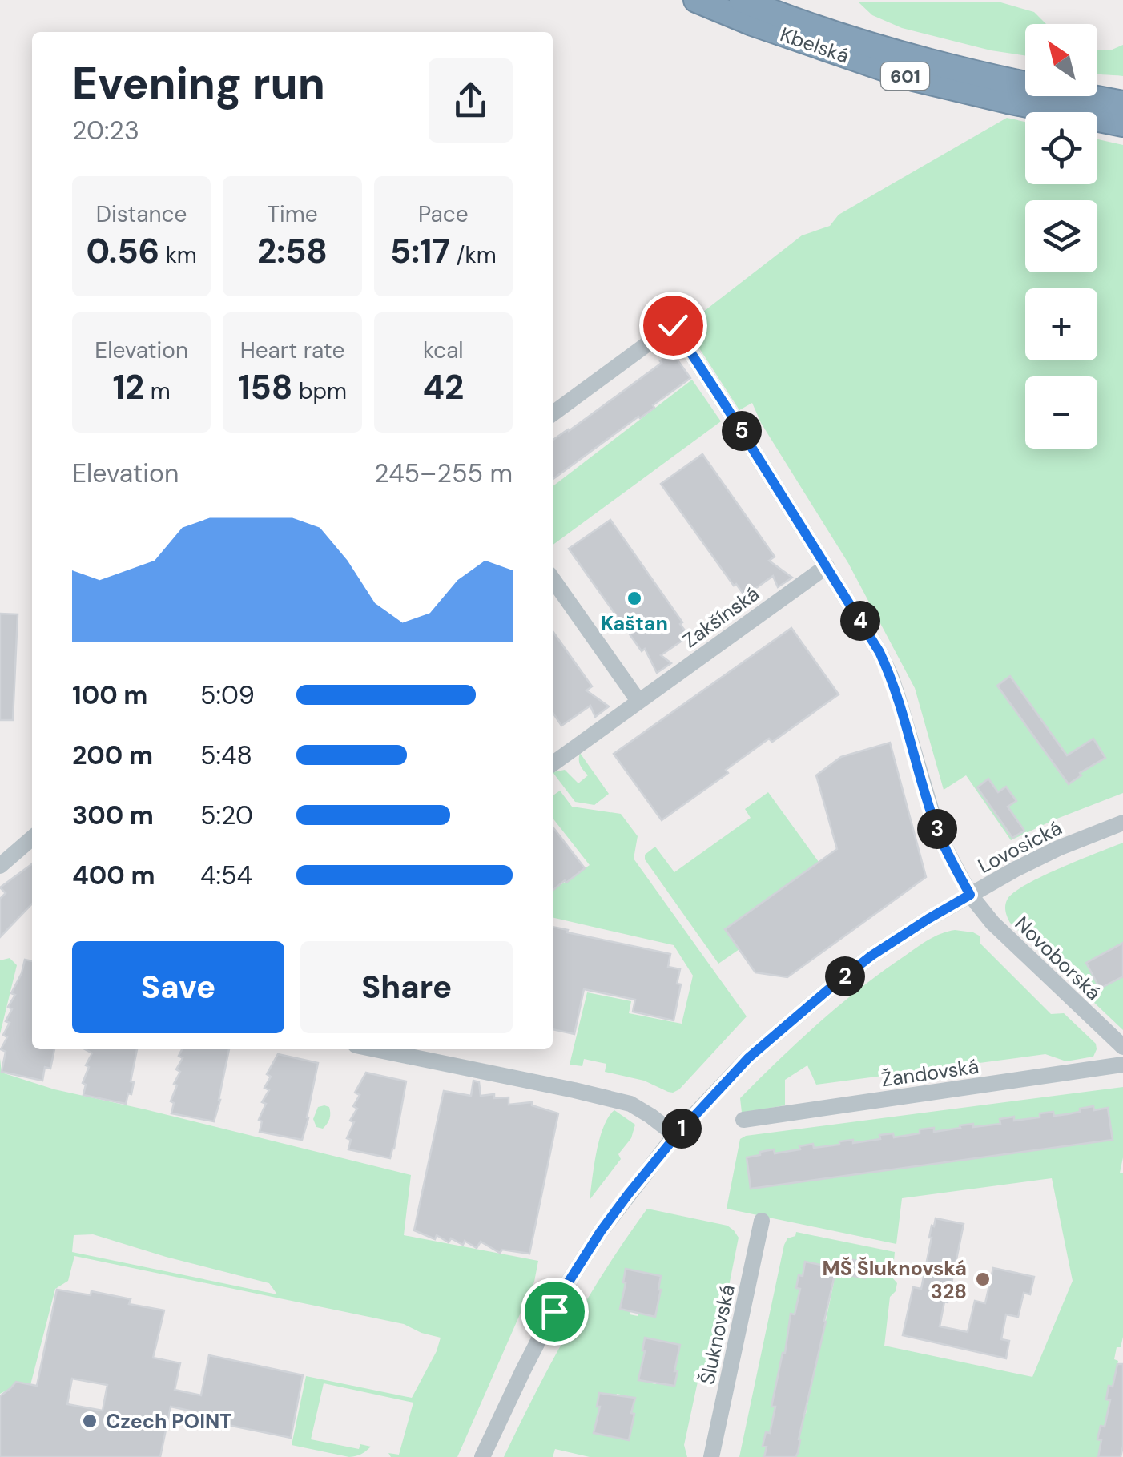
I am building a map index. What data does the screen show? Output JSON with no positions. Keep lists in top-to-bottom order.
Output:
{
  "streets": {
    "highway": ["Kbelská", "601"],
    "street": [
      "Zakšínská",
      "Lovosická",
      "Novoborská",
      "Žandovská",
      "Šluknovská"
    ]
  },
  "crossings": [
    ["Zakšínská", "Novoborská"],
    ["Lovosická", "Novoborská"]
  ],
  "places": ["Kaštan", "MŠ Šluknovská 328", "Czech POINT"],
  "north": "top left",
  "page": {
    "map_buttons": ["+", "−"],
    "heading": ["Evening run", "20:23"],
    "stats": [
      ["Distance", "0.56 km"],
      ["Time", "2:58"],
      ["Pace", "5:17 /km"],
      ["Elevation", "12 m"],
      ["Heart rate", "158 bpm"],
      ["kcal", "42"]
    ],
    "pins": [
      "5",
      "4",
      "3",
      "2",
      "1"
    ],
    "chart": ["Elevation", "245–255 m"],
    "list": [
      {
        "name": "100 m",
        "note": "5:09"
      },
      {
        "name": "200 m",
        "note": "5:48"
      },
      {
        "name": "300 m",
        "note": "5:20"
      },
      {
        "name": "400 m",
        "note": "4:54"
      }
    ],
    "buttons": ["Save", "Share"]
  }
}
